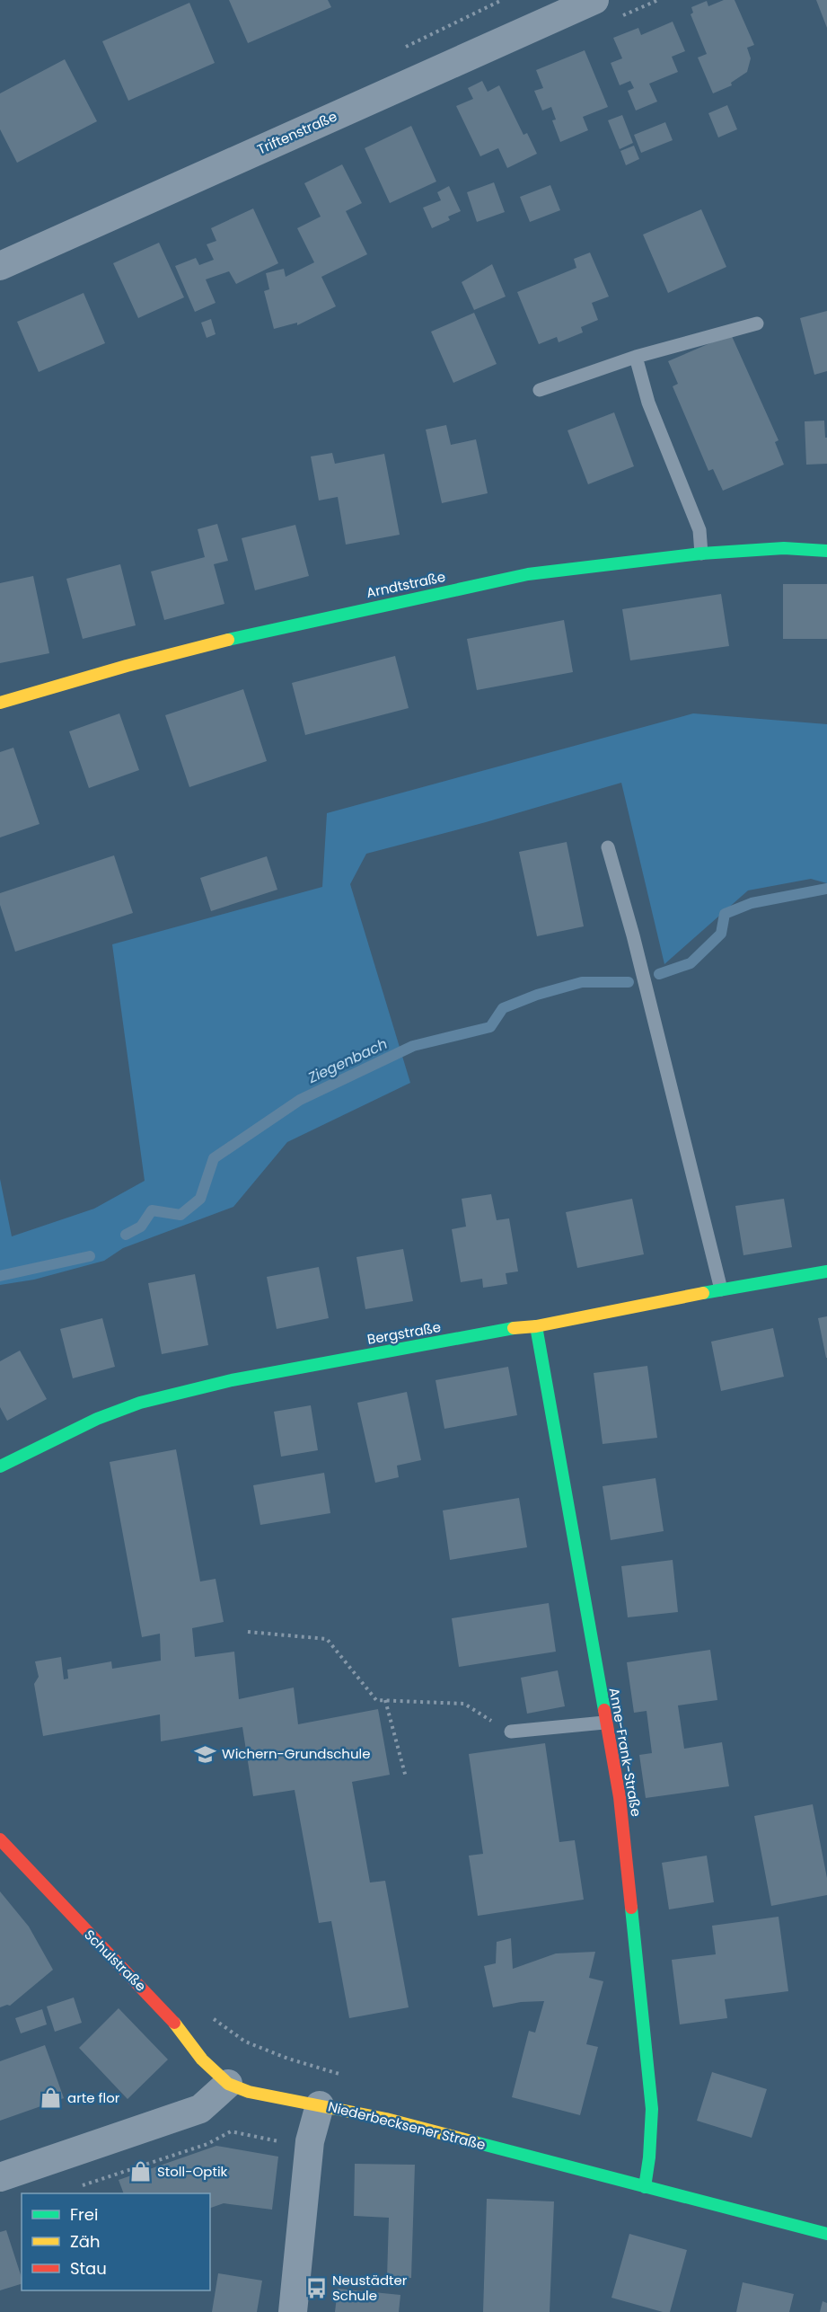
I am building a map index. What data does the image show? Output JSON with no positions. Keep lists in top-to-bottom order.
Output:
{
  "streets": {
    "street": [
      "Triftenstraße",
      "Arndtstraße",
      "Bergstraße",
      "Anne-Frank-Straße",
      "Schulstraße",
      "Niederbecksener Straße"
    ]
  },
  "crossings": [
    ["Bergstraße", "Anne-Frank-Straße"],
    ["Anne-Frank-Straße", "Niederbecksener Straße"],
    ["Schulstraße", "Niederbecksener Straße"]
  ],
  "water": ["Ziegenbach"],
  "places": {
    "school or university": ["Wichern-Grundschule"],
    "shop": ["arte flor", "Stoll-Optik"],
    "bus stop": ["Neustädter Schule"]
  },
  "legend": ["Frei", "Zäh", "Stau"]
}
